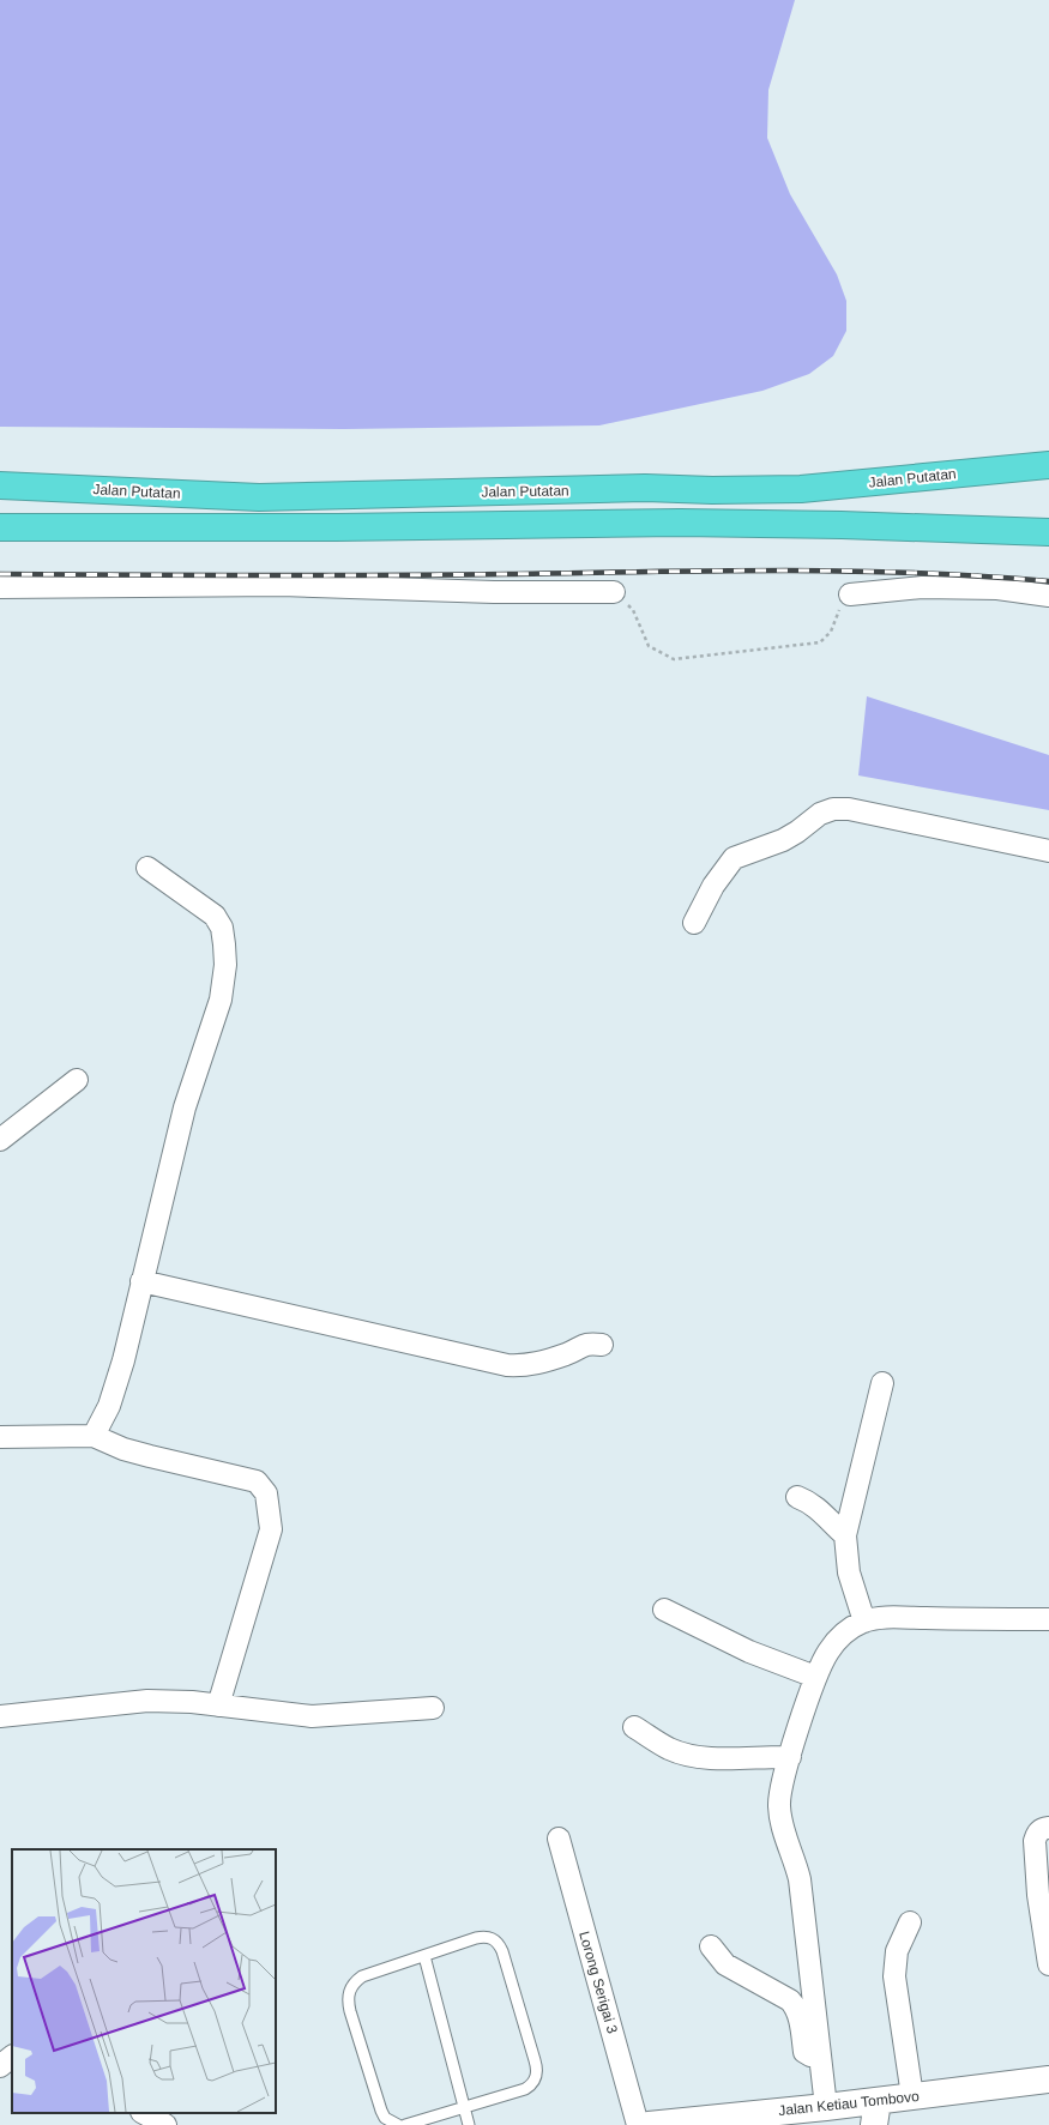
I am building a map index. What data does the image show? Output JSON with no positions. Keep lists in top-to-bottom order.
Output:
{
  "streets": {
    "highway": ["Jalan Putatan"],
    "street": ["Lorong Serigai 3", "Jalan Ketiau Tombovo"]
  }
}
